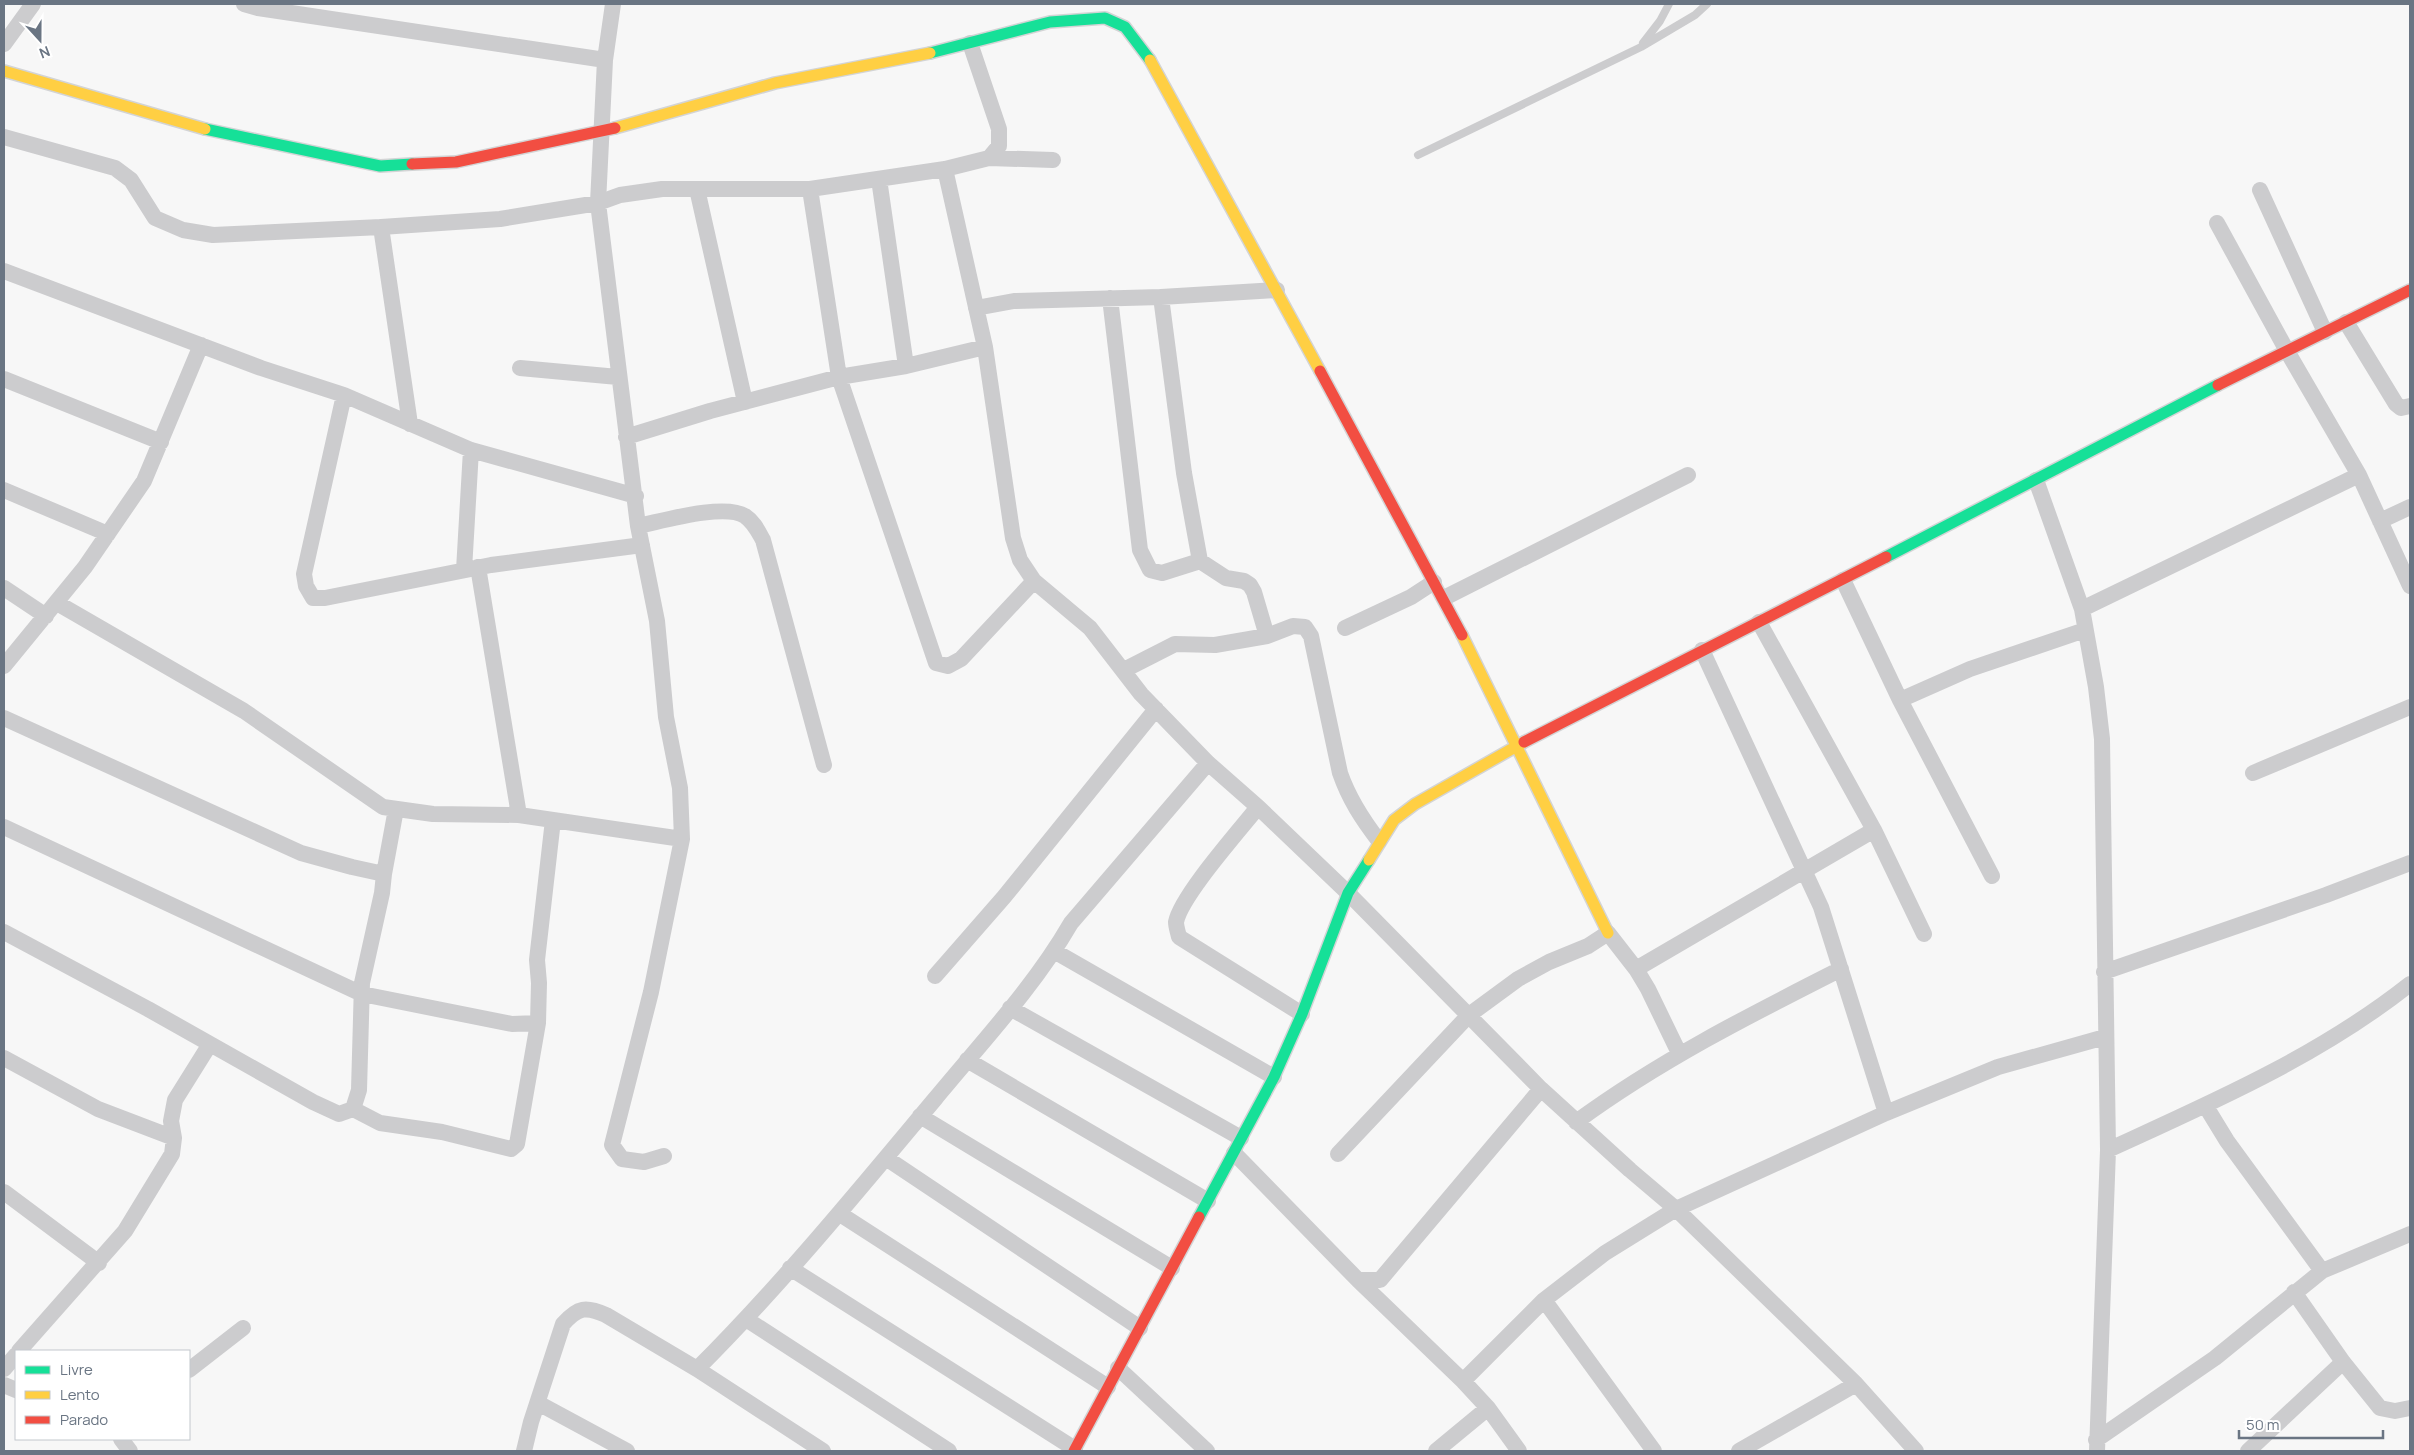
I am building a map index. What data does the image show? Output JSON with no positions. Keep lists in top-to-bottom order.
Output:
{
  "legend": ["Livre", "Lento", "Parado"],
  "scale_bar": "50 m",
  "north": "bottom"
}
